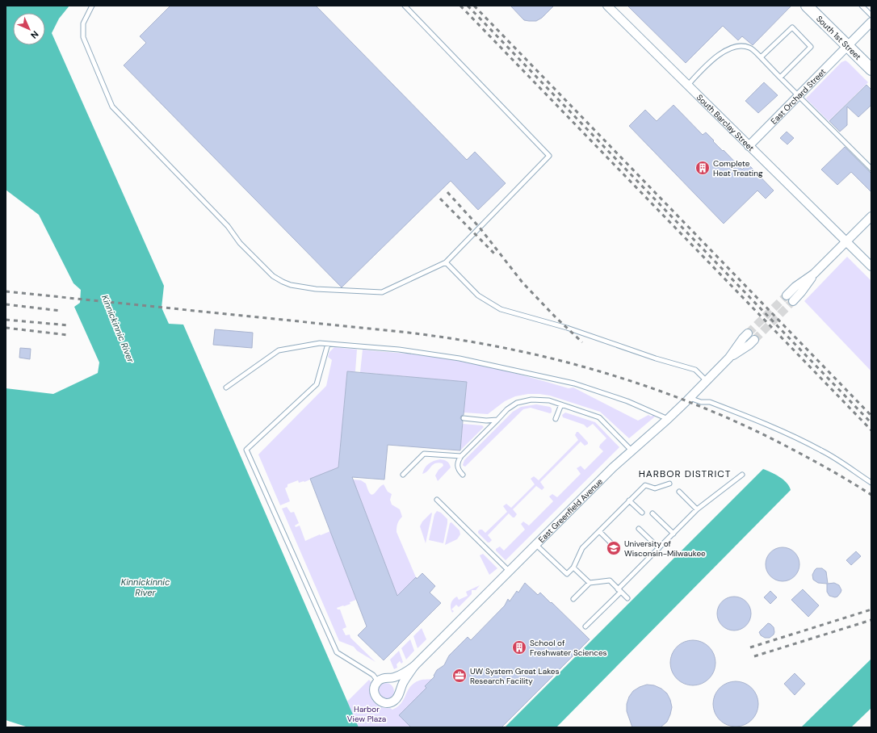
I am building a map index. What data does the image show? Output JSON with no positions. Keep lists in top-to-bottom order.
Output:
{
  "streets": {
    "main road": ["South 1st Street"],
    "street": ["East Orchard Street", "South Barclay Street", "East Greenfield Avenue"]
  },
  "crossings": [
    ["South 1st Street", "East Orchard Street"],
    ["East Orchard Street", "South Barclay Street"]
  ],
  "districts": ["HARBOR DISTRICT"],
  "water": ["Kinnickinnic River"],
  "parks": ["Harbor View Plaza"],
  "places": {
    "building": ["Complete Heat Treating", "School of Freshwater Sciences"],
    "school or university": ["University of Wisconsin-Milwaukee"],
    "office": ["UW System Great Lakes Research Facility"]
  },
  "north": "bottom right"
}
